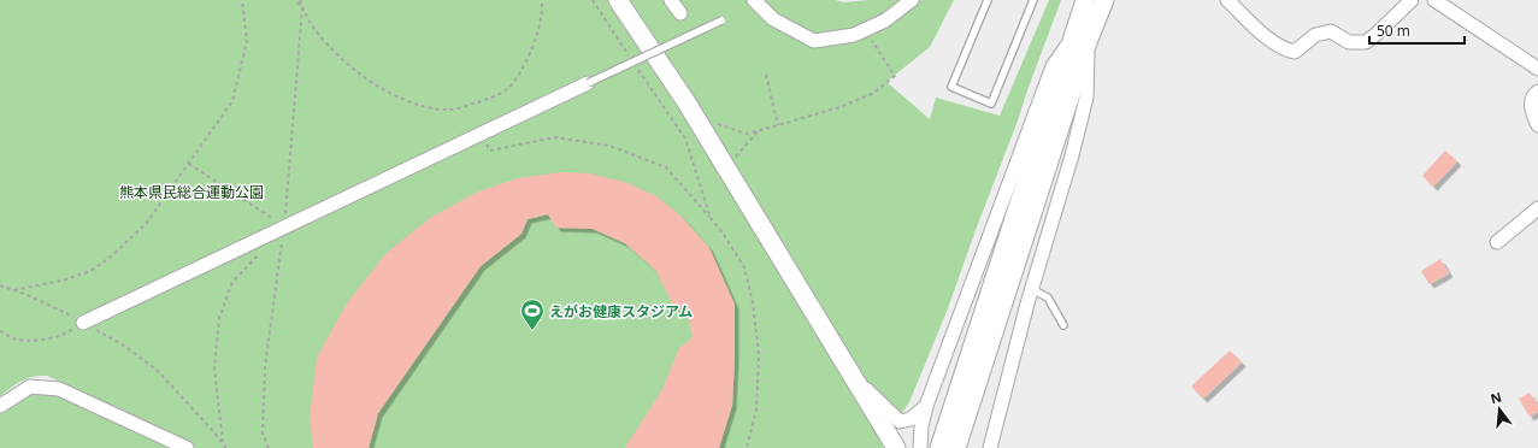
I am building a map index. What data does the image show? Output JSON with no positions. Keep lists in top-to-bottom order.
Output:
{
  "parks": ["熊本県民総合運動公園"],
  "places": {
    "sports": ["えがお健康スタジアム"]
  },
  "scale_bar": "50 m",
  "north": "top"
}
